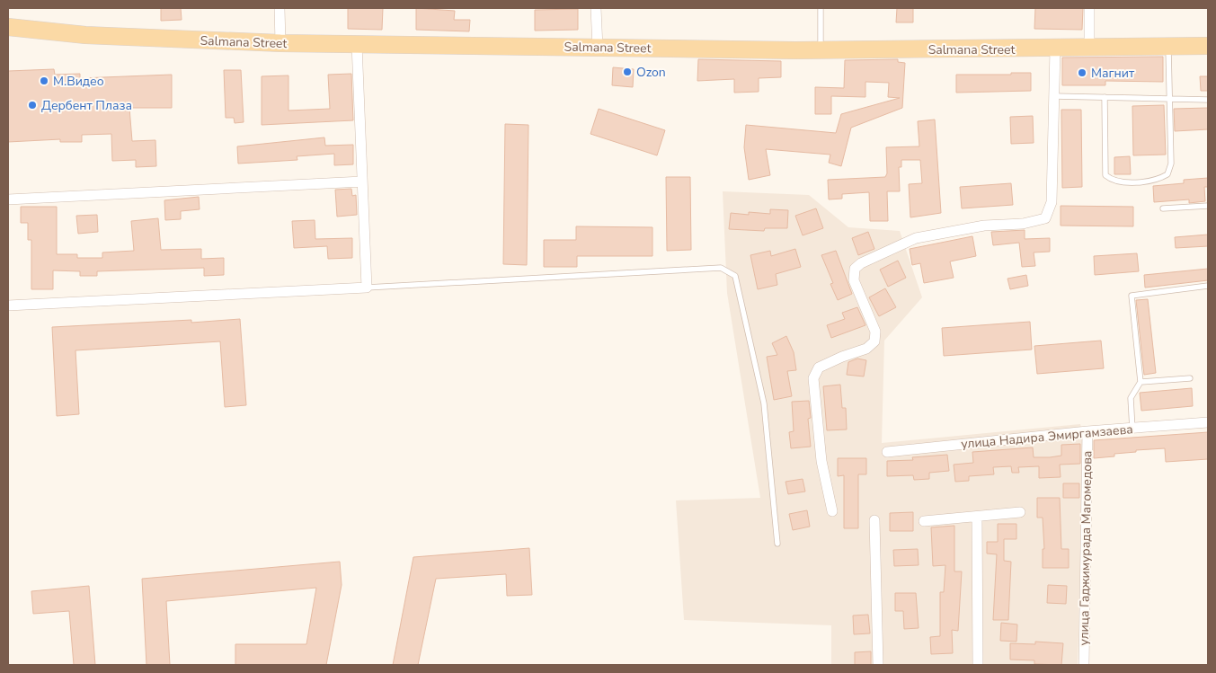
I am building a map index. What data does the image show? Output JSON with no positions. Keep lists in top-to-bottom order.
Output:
{
  "streets": {
    "main road": ["Salmana Street"],
    "street": ["улица Надира Эмиргамзаева", "улица Гаджимурада Магомедова"]
  },
  "crossings": [
    ["улица Надира Эмиргамзаева", "улица Гаджимурада Магомедова"]
  ],
  "places": [
    "Ozon",
    "Магнит",
    "M.Видео",
    "Дербент Плаза"
  ]
}
